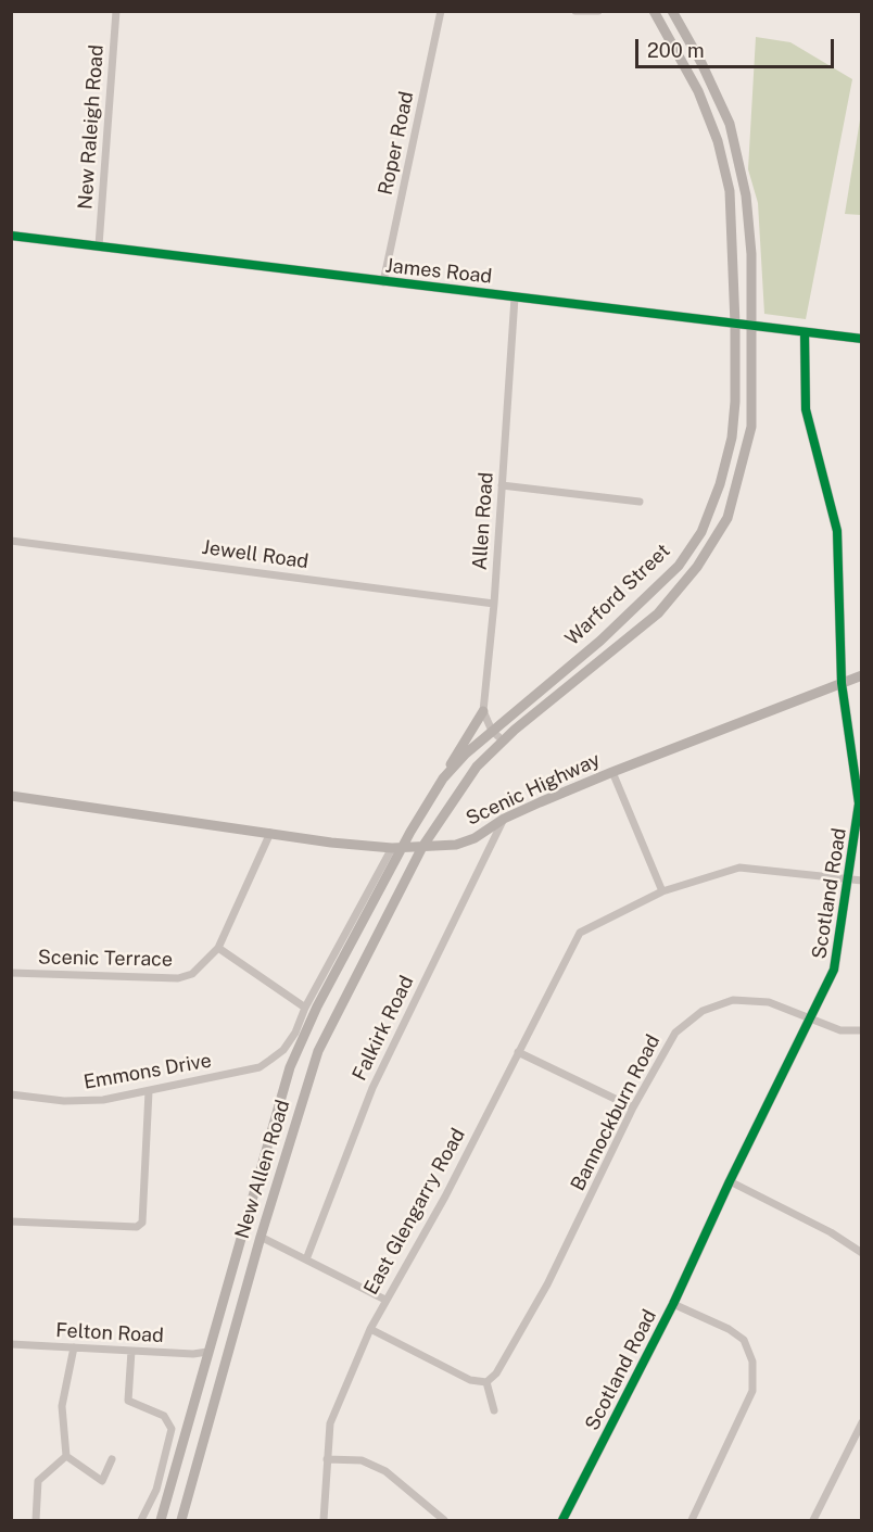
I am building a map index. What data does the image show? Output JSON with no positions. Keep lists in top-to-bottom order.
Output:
{
  "streets": {
    "main road": [
      "James Road",
      "Warford Street",
      "Scenic Highway",
      "Scotland Road",
      "New Allen Road"
    ],
    "street": [
      "New Raleigh Road",
      "Roper Road",
      "Allen Road",
      "Jewell Road",
      "Scenic Terrace",
      "Falkirk Road",
      "Emmons Drive",
      "Bannockburn Road",
      "East Glengarry Road",
      "Felton Road"
    ]
  },
  "crossings": [
    ["New Raleigh Road", "James Road"],
    ["Roper Road", "James Road"],
    ["James Road", "Allen Road"],
    ["James Road", "Warford Street"],
    ["James Road", "Scotland Road"],
    ["Allen Road", "Jewell Road"],
    ["Allen Road", "Warford Street"],
    ["Warford Street", "Scenic Highway"],
    ["Warford Street", "New Allen Road"],
    ["Scenic Highway", "Scotland Road"],
    ["Scenic Highway", "Scenic Terrace"],
    ["Scenic Highway", "Falkirk Road"],
    ["Scenic Highway", "New Allen Road"],
    ["Scotland Road", "Bannockburn Road"],
    ["New Allen Road", "Felton Road"]
  ],
  "scale_bar": "200 m"
}
